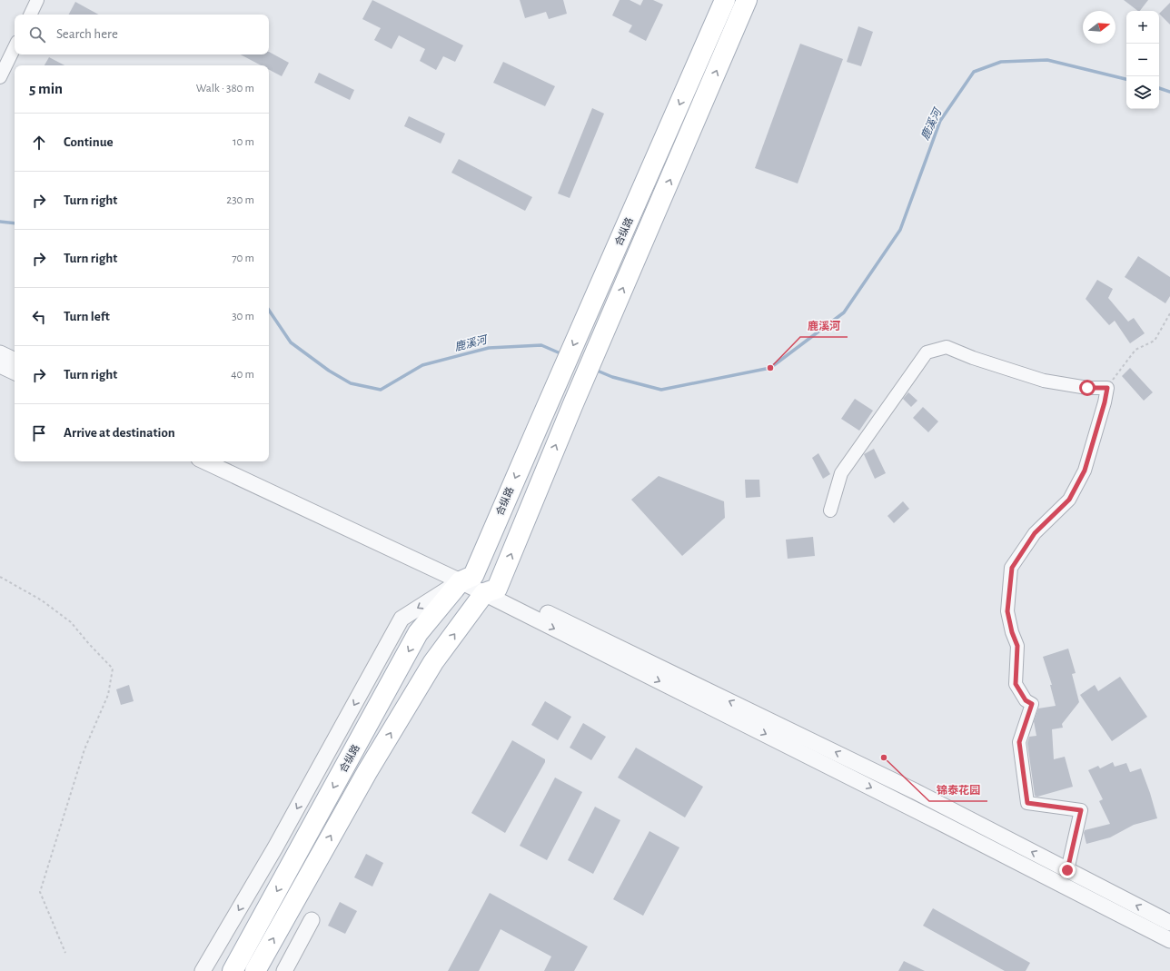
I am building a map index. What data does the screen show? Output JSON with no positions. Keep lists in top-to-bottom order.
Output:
{
  "streets": {
    "main road": ["合纵路"]
  },
  "water": ["鹿溪河"],
  "places": ["鹿溪河", "锦泰花园"],
  "north": "right",
  "page": {
    "map_buttons": ["+", "−"],
    "search": "Search here",
    "heading": ["5 min", "Walk · 380 m"],
    "list": [
      ["Continue", "10 m"],
      ["Turn right", "230 m"],
      ["Turn right", "70 m"],
      ["Turn left", "30 m"],
      ["Turn right", "40 m"],
      "Arrive at destination"
    ]
  }
}
